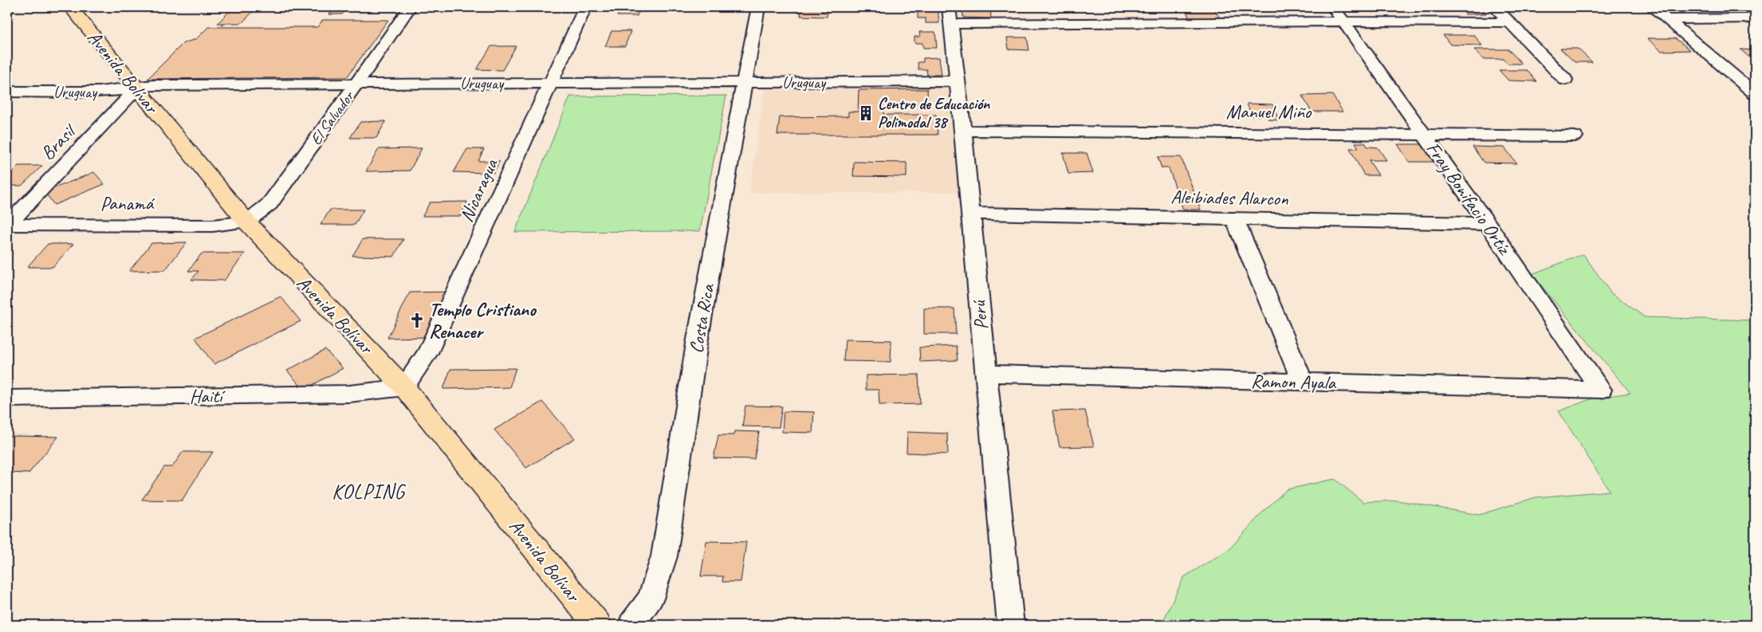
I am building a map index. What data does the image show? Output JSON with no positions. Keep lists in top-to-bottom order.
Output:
{
  "streets": {
    "main road": ["Avenida Bolívar"],
    "street": [
      "Uruguay",
      "Manuel Miño",
      "El Salvador",
      "Brasil",
      "Nicaragua",
      "Aleibiades Alarcon",
      "Fray Bonifacio Ortíz",
      "Panamá",
      "Perú",
      "Costa Rica",
      "Ramon Ayala",
      "Haití"
    ]
  },
  "crossings": [
    ["Avenida Bolívar", "Uruguay"],
    ["Avenida Bolívar", "El Salvador"],
    ["Avenida Bolívar", "Brasil"],
    ["Avenida Bolívar", "Nicaragua"],
    ["Avenida Bolívar", "Panamá"],
    ["Avenida Bolívar", "Haití"],
    ["Uruguay", "El Salvador"],
    ["Uruguay", "Brasil"],
    ["Uruguay", "Nicaragua"],
    ["Uruguay", "Perú"],
    ["Uruguay", "Costa Rica"],
    ["Manuel Miño", "Fray Bonifacio Ortíz"],
    ["Manuel Miño", "Perú"],
    ["El Salvador", "Panamá"],
    ["Brasil", "Panamá"],
    ["Nicaragua", "Haití"],
    ["Aleibiades Alarcon", "Fray Bonifacio Ortíz"],
    ["Aleibiades Alarcon", "Perú"],
    ["Fray Bonifacio Ortíz", "Ramon Ayala"],
    ["Perú", "Ramon Ayala"]
  ],
  "districts": ["KOLPING"],
  "places": {
    "building": ["Centro de Educación Polimodal 38"],
    "church": ["Templo Cristiano Renacer"]
  }
}
